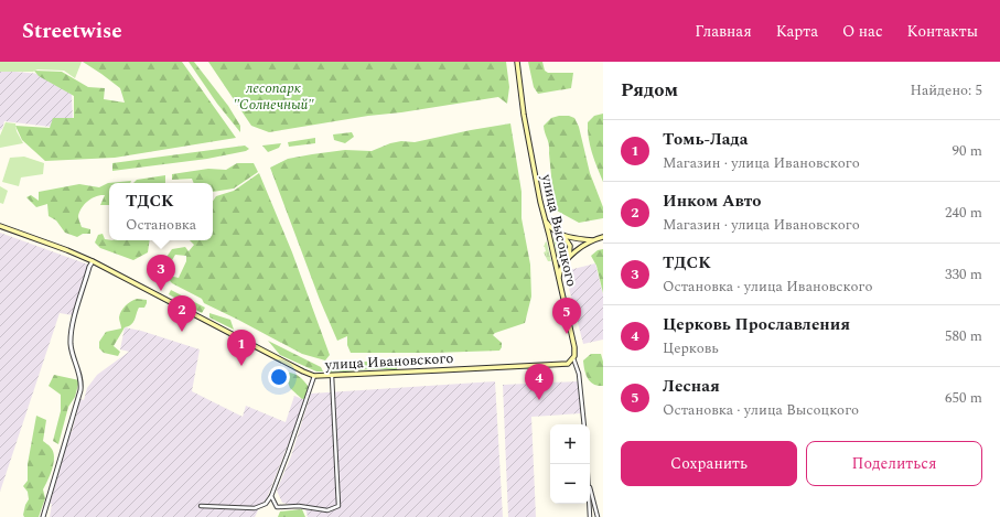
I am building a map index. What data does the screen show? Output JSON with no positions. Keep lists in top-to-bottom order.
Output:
{
  "streets": {
    "main road": ["улица Высоцкого", "улица Ивановского"]
  },
  "crossings": [
    ["улица Высоцкого", "улица Ивановского"]
  ],
  "parks": ["лесопарк \"Солнечный\""],
  "page": {
    "header": "Streetwise",
    "nav": [
      "Главная",
      "Карта",
      "О нас",
      "Контакты"
    ],
    "heading": ["Рядом", "Найдено: 5"],
    "list": [
      {
        "mark": "1",
        "name": "Томь-Лада",
        "note": "Магазин · улица Ивановского",
        "value": "90 m"
      },
      {
        "mark": "2",
        "name": "Инком Авто",
        "note": "Магазин · улица Ивановского",
        "value": "240 m"
      },
      {
        "mark": "3",
        "name": "ТДСК",
        "note": "Остановка · улица Ивановского",
        "value": "330 m"
      },
      {
        "mark": "4",
        "name": "Церковь Прославления",
        "note": "Церковь",
        "value": "580 m"
      },
      {
        "mark": "5",
        "name": "Лесная",
        "note": "Остановка · улица Высоцкого",
        "value": "650 m"
      }
    ],
    "popup": ["ТДСК", "Остановка"],
    "pins": [
      "3",
      "2",
      "5",
      "1",
      "4"
    ],
    "map_buttons": ["+", "−"],
    "buttons": ["Сохранить", "Поделиться"]
  }
}
